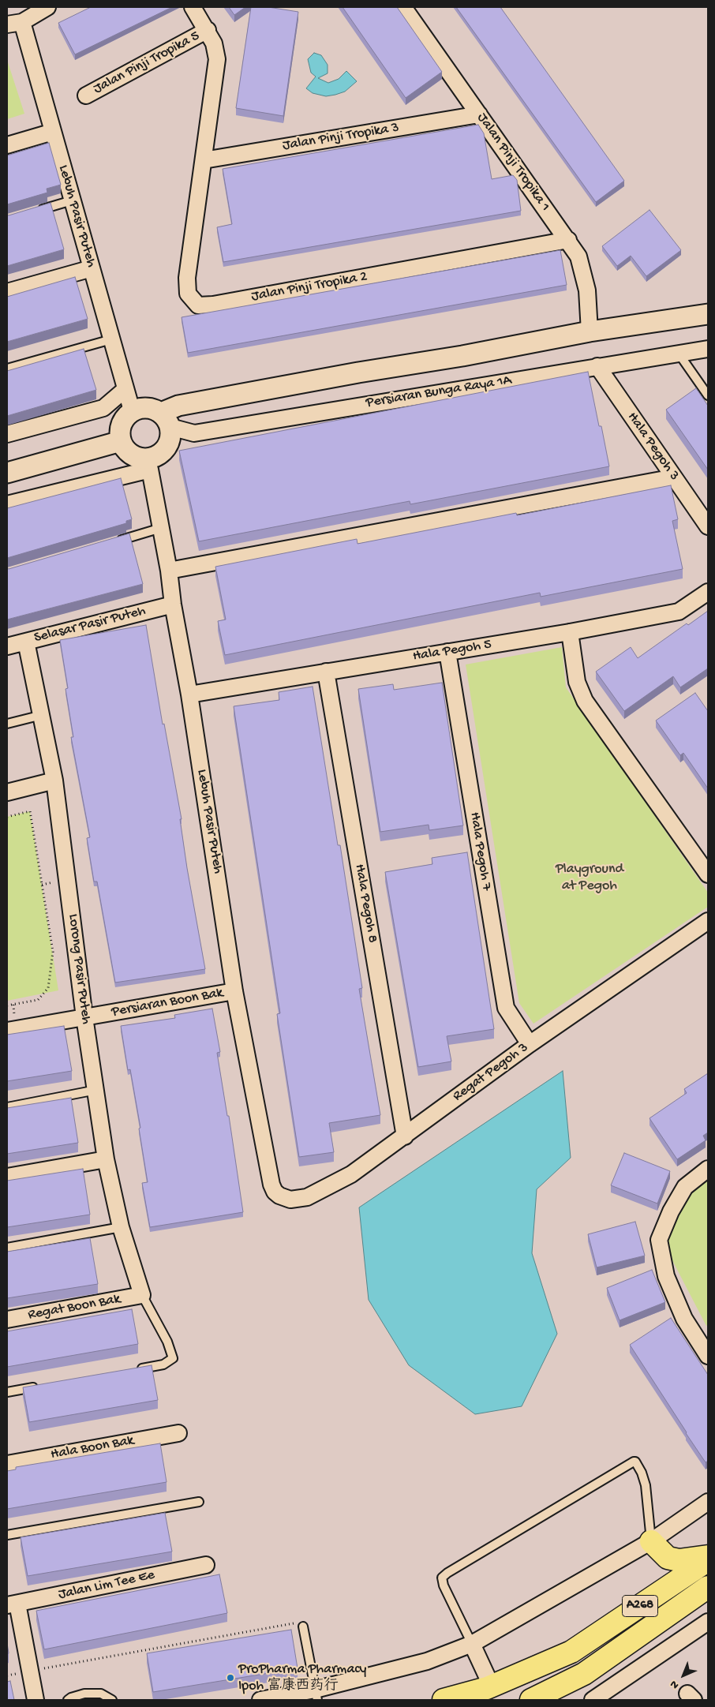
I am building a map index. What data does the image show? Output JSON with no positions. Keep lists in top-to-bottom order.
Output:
{
  "streets": {
    "main road": ["A268"],
    "street": [
      "Jalan Pinji Tropika 5",
      "Jalan Pinji Tropika 3",
      "Jalan Pinji Tropika 1",
      "Lebuh Pasir Puteh",
      "Jalan Pinji Tropika 2",
      "Persiaran Bunga Raya 1A",
      "Hala Pegoh 3",
      "Selasar Pasir Puteh",
      "Hala Pegoh 5",
      "Hala Pegoh 7",
      "Hala Pegoh 8",
      "Lorong Pasir Puteh",
      "Persiaran Boon Bak",
      "Regat Pegoh 3",
      "Regat Boon Bak",
      "Hala Boon Bak",
      "Jalan Lim Tee Ee"
    ]
  },
  "crossings": [
    ["Jalan Pinji Tropika 3", "Jalan Pinji Tropika 1"],
    ["Jalan Pinji Tropika 3", "Jalan Pinji Tropika 2"],
    ["Jalan Pinji Tropika 1", "Jalan Pinji Tropika 2"],
    ["Lebuh Pasir Puteh", "Persiaran Bunga Raya 1A"],
    ["Lebuh Pasir Puteh", "Selasar Pasir Puteh"],
    ["Lebuh Pasir Puteh", "Hala Pegoh 5"],
    ["Lebuh Pasir Puteh", "Persiaran Boon Bak"],
    ["Lebuh Pasir Puteh", "Regat Pegoh 3"],
    ["Persiaran Bunga Raya 1A", "Hala Pegoh 3"],
    ["Selasar Pasir Puteh", "Lorong Pasir Puteh"],
    ["Hala Pegoh 5", "Hala Pegoh 7"],
    ["Hala Pegoh 5", "Hala Pegoh 8"],
    ["Hala Pegoh 7", "Regat Pegoh 3"],
    ["Hala Pegoh 8", "Regat Pegoh 3"],
    ["Lorong Pasir Puteh", "Persiaran Boon Bak"],
    ["Lorong Pasir Puteh", "Regat Boon Bak"]
  ],
  "parks": ["Playground at Pegoh"],
  "places": ["ProPharma Pharmacy Ipoh 富康西药行"],
  "north": "bottom left"
}
